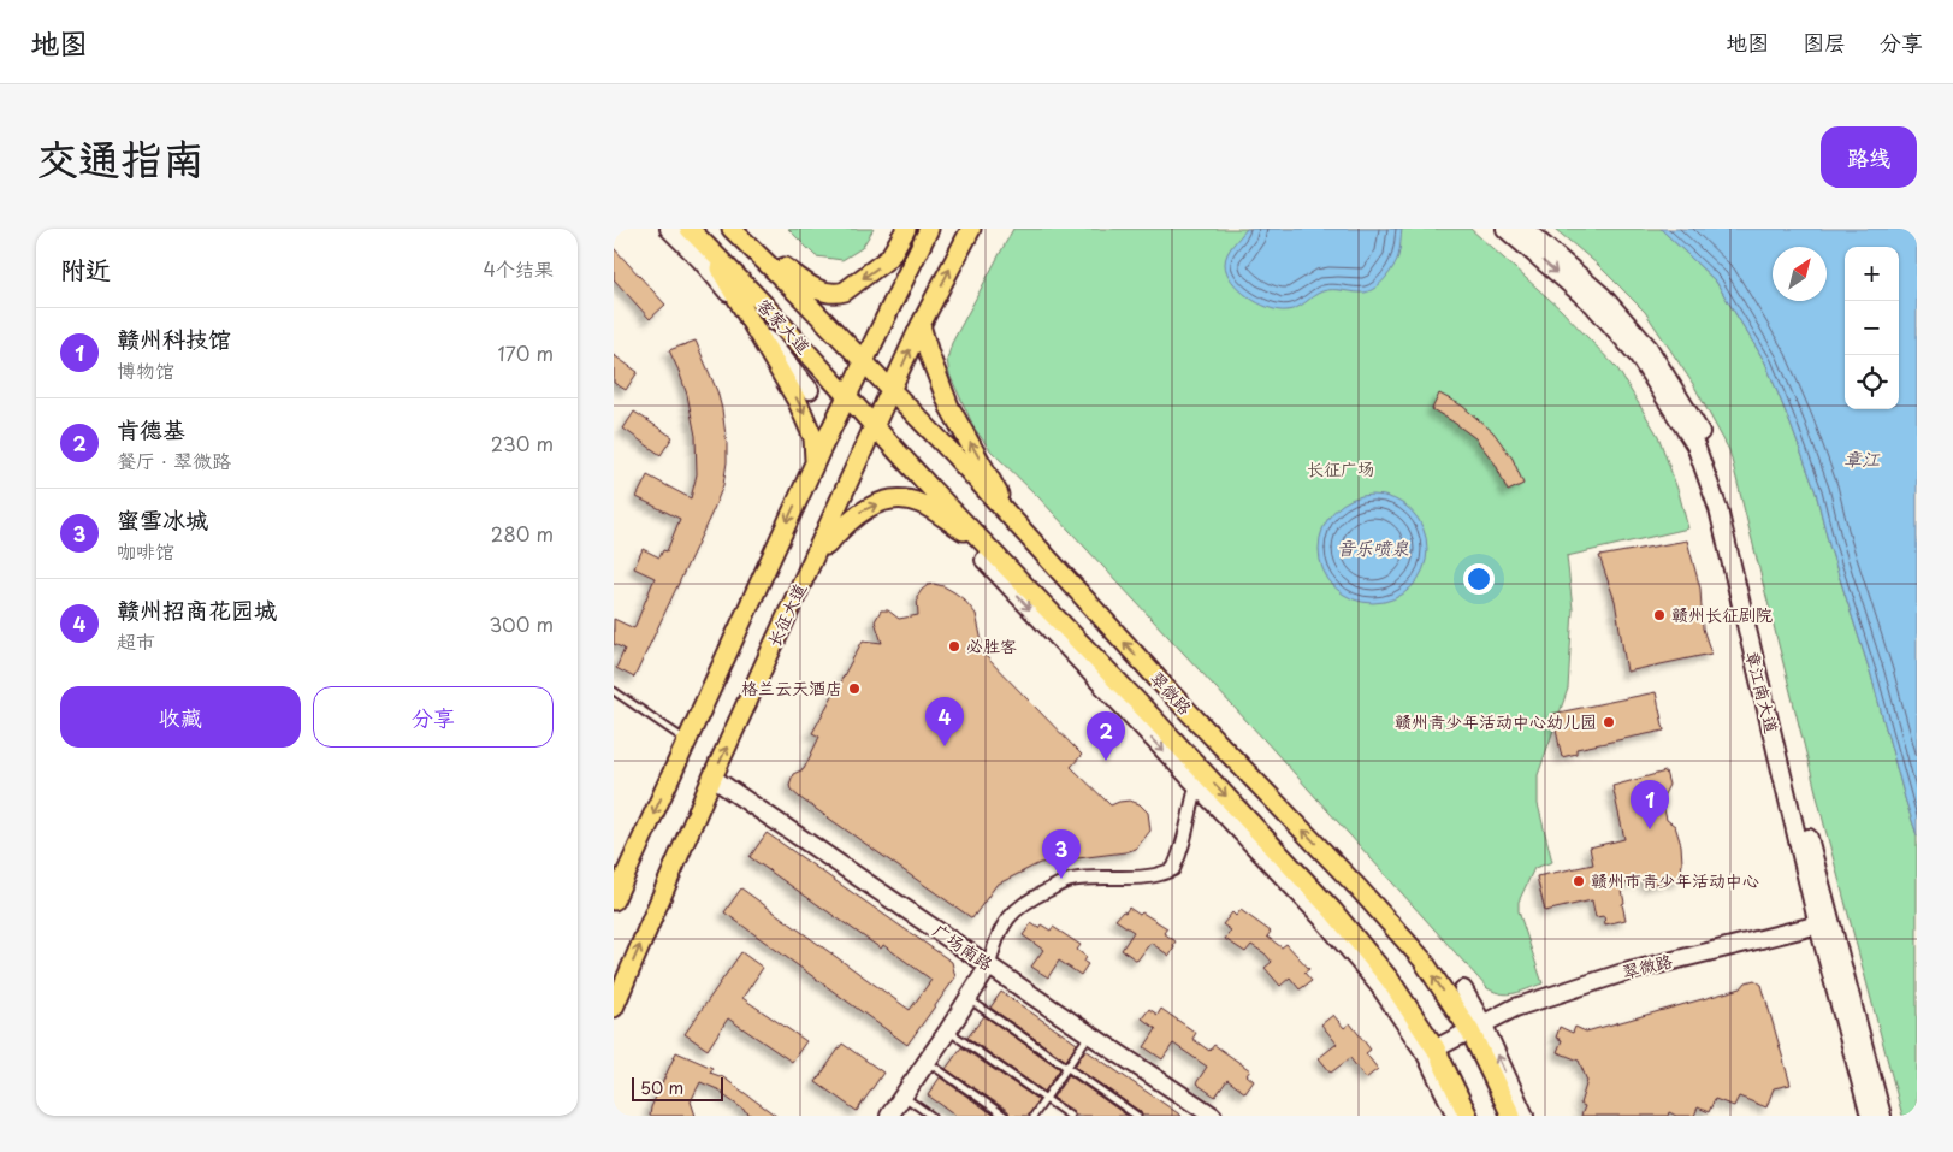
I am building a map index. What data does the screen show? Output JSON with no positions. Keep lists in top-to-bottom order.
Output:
{
  "streets": {
    "main road": ["客家大道", "长征大道", "翠微路"],
    "street": ["章江南大道", "广场南路"]
  },
  "crossings": [
    ["客家大道", "长征大道"],
    ["客家大道", "翠微路"],
    ["长征大道", "翠微路"],
    ["长征大道", "广场南路"],
    ["章江南大道", "翠微路"]
  ],
  "water": ["章江", "音乐喷泉"],
  "parks": ["长征广场"],
  "places": [
    "赣州长征剧院",
    "必胜客",
    "格兰云天酒店",
    "赣州青少年活动中心幼儿园",
    "赣州市青少年活动中心"
  ],
  "scale_bar": "50 m",
  "north": "top right",
  "page": {
    "header": "地图",
    "nav": ["地图", "图层", "分享"],
    "title": "交通指南",
    "buttons": [
      "路线",
      ["收藏", "分享"]
    ],
    "heading": ["附近", "4个结果"],
    "map_buttons": ["+", "−"],
    "list": [
      {
        "mark": "1",
        "name": "赣州科技馆",
        "note": "博物馆",
        "value": "170 m"
      },
      {
        "mark": "2",
        "name": "肯德基",
        "note": "餐厅 · 翠微路",
        "value": "230 m"
      },
      {
        "mark": "3",
        "name": "蜜雪冰城",
        "note": "咖啡馆",
        "value": "280 m"
      },
      {
        "mark": "4",
        "name": "赣州招商花园城",
        "note": "超市",
        "value": "300 m"
      }
    ],
    "pins": [
      "4",
      "2",
      "1",
      "3"
    ],
    "scale": "50 m"
  }
}
